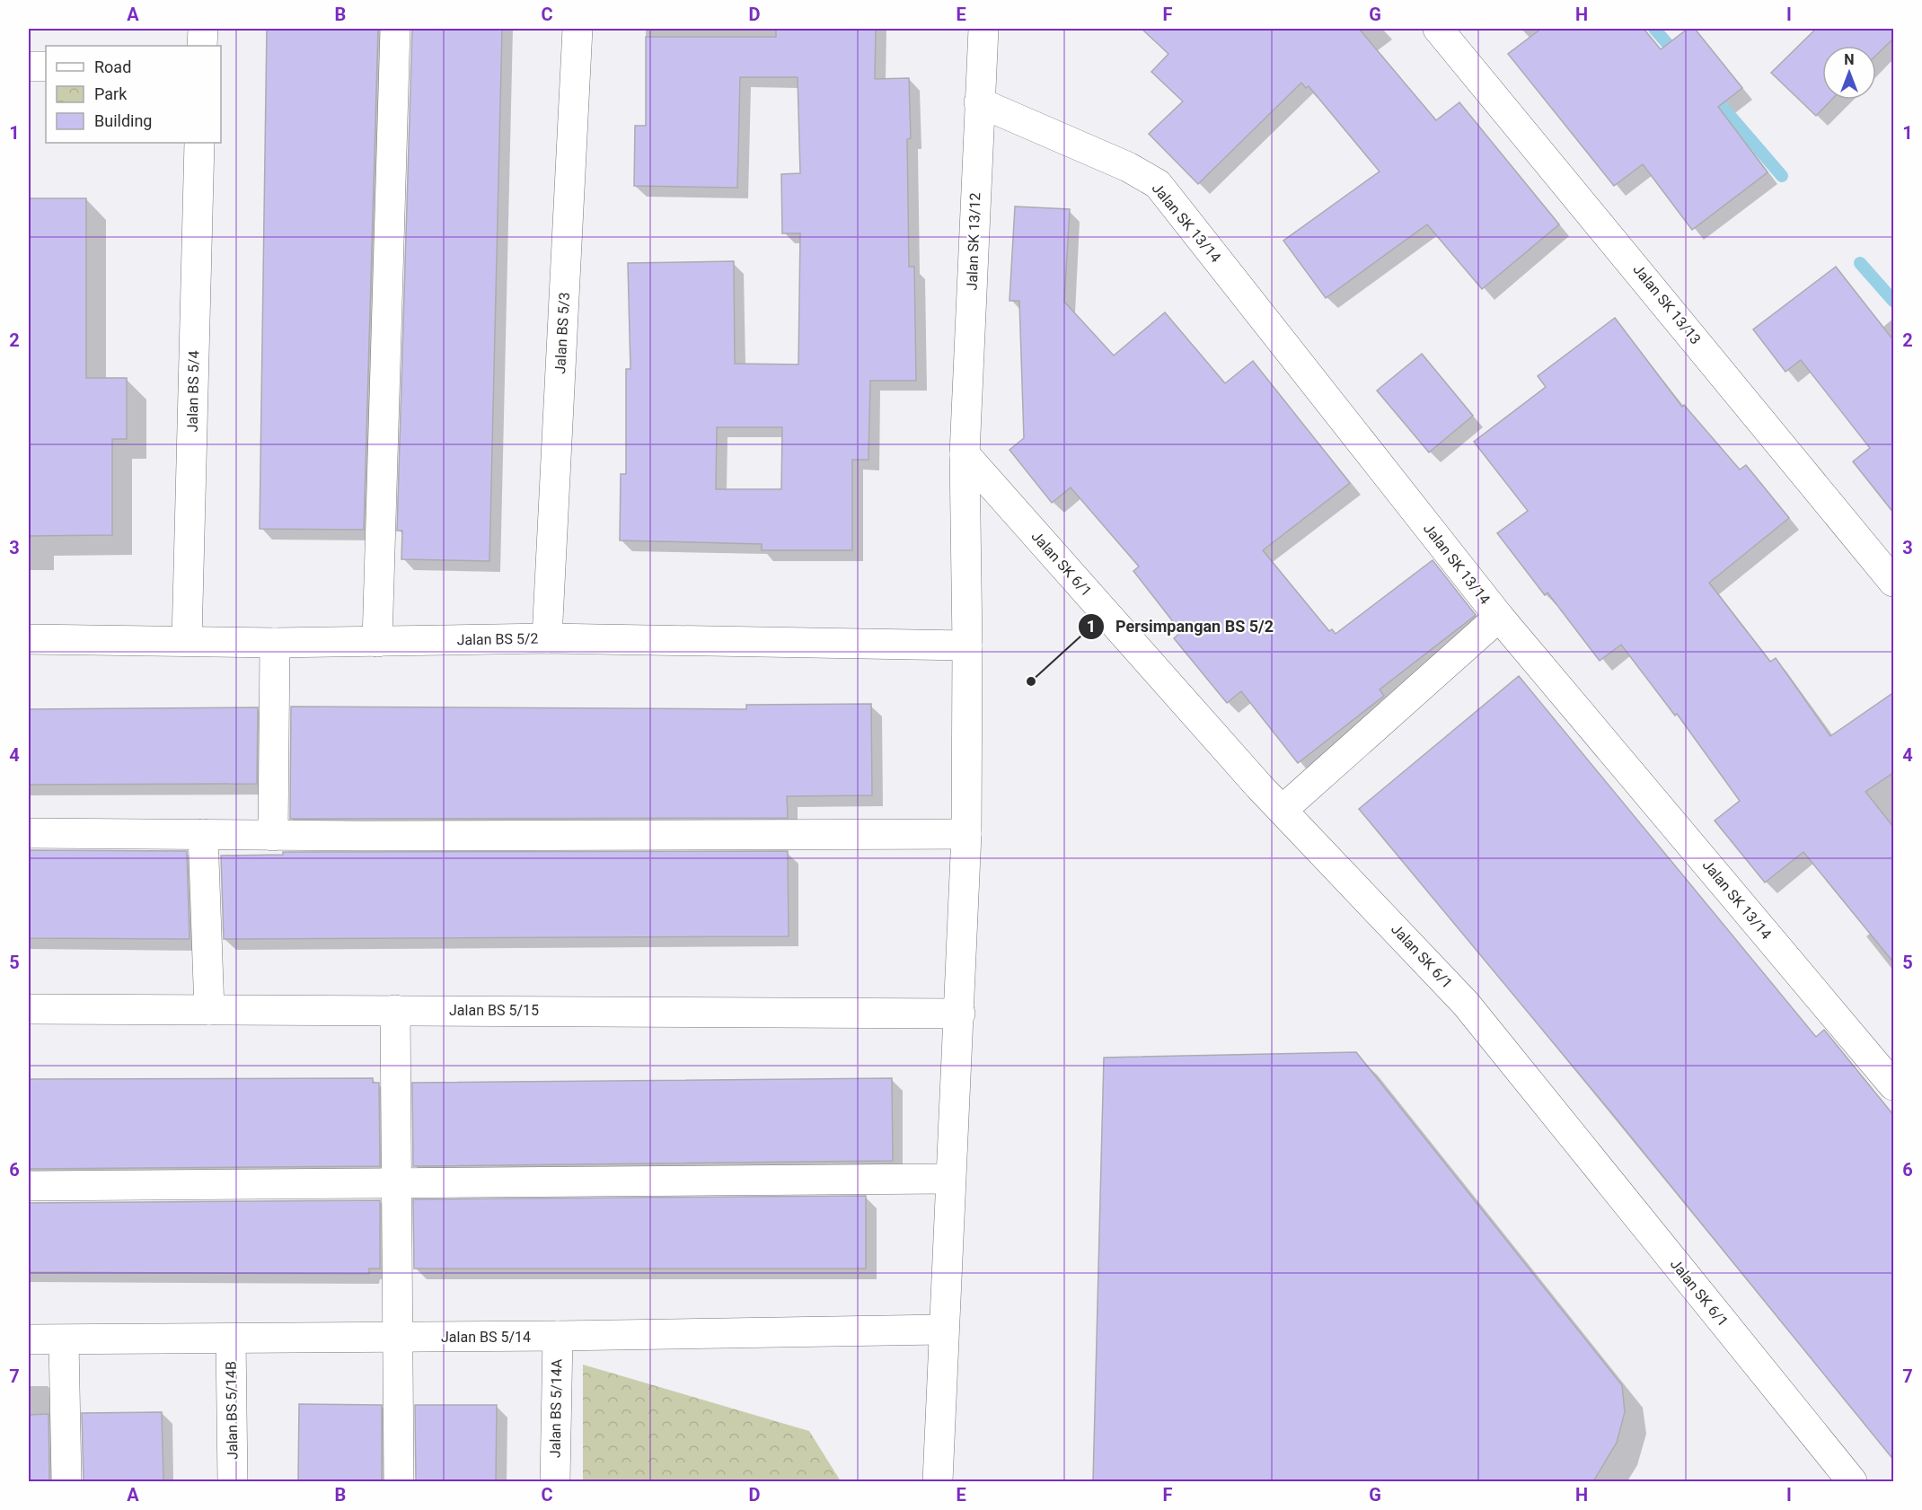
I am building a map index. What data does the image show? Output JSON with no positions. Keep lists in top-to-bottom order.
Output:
{
  "streets": {
    "street": [
      "Jalan SK 13/14",
      "Jalan SK 13/12",
      "Jalan SK 13/13",
      "Jalan BS 5/3",
      "Jalan BS 5/4",
      "Jalan SK 6/1",
      "Jalan BS 5/2",
      "Jalan BS 5/15",
      "Jalan BS 5/14",
      "Jalan BS 5/14A",
      "Jalan BS 5/14B"
    ]
  },
  "crossings": [
    ["Jalan SK 13/14", "Jalan SK 13/12"],
    ["Jalan SK 13/12", "Jalan SK 6/1"],
    ["Jalan SK 13/12", "Jalan BS 5/2"],
    ["Jalan SK 13/12", "Jalan BS 5/15"],
    ["Jalan SK 13/12", "Jalan BS 5/14"],
    ["Jalan BS 5/3", "Jalan BS 5/2"],
    ["Jalan BS 5/4", "Jalan BS 5/2"],
    ["Jalan BS 5/14", "Jalan BS 5/14A"],
    ["Jalan BS 5/14", "Jalan BS 5/14B"]
  ],
  "places": ["Persimpangan BS 5/2"],
  "legend": ["Road", "Park", "Building"],
  "north": "top",
  "grid": {
    "columns": [
      "A",
      "B",
      "C",
      "D",
      "E",
      "F",
      "G",
      "H",
      "I"
    ],
    "rows": [
      "1",
      "2",
      "3",
      "4",
      "5",
      "6",
      "7"
    ]
  }
}
